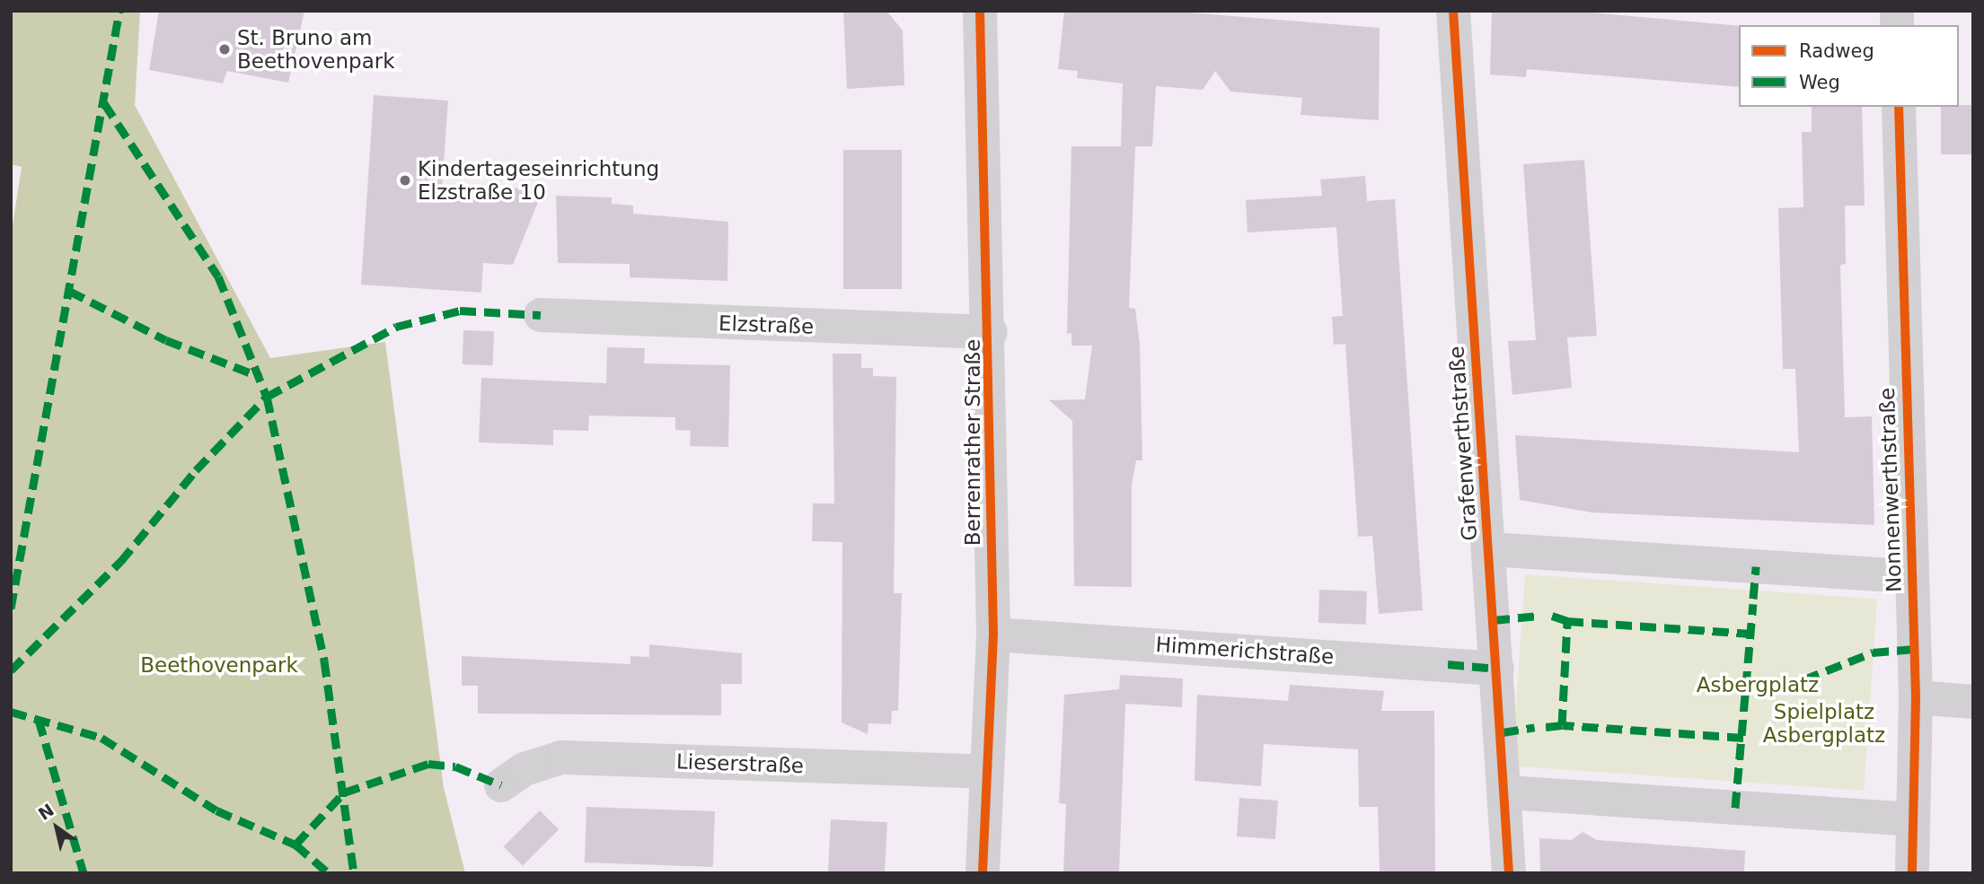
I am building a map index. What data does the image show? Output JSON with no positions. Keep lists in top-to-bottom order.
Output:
{
  "streets": {
    "street": [
      "Elzstraße",
      "Berrenrather Straße",
      "Grafenwerthstraße",
      "Nonnenwerthstraße",
      "Himmerichstraße",
      "Lieserstraße"
    ]
  },
  "crossings": [
    ["Elzstraße", "Berrenrather Straße"],
    ["Berrenrather Straße", "Himmerichstraße"],
    ["Berrenrather Straße", "Lieserstraße"],
    ["Grafenwerthstraße", "Himmerichstraße"]
  ],
  "parks": ["Beethovenpark", "Asbergplatz", "Spielplatz Asbergplatz"],
  "places": ["St. Bruno am Beethovenpark", "Kindertageseinrichtung Elzstraße 10"],
  "legend": ["Radweg", "Weg"],
  "north": "top left"
}
